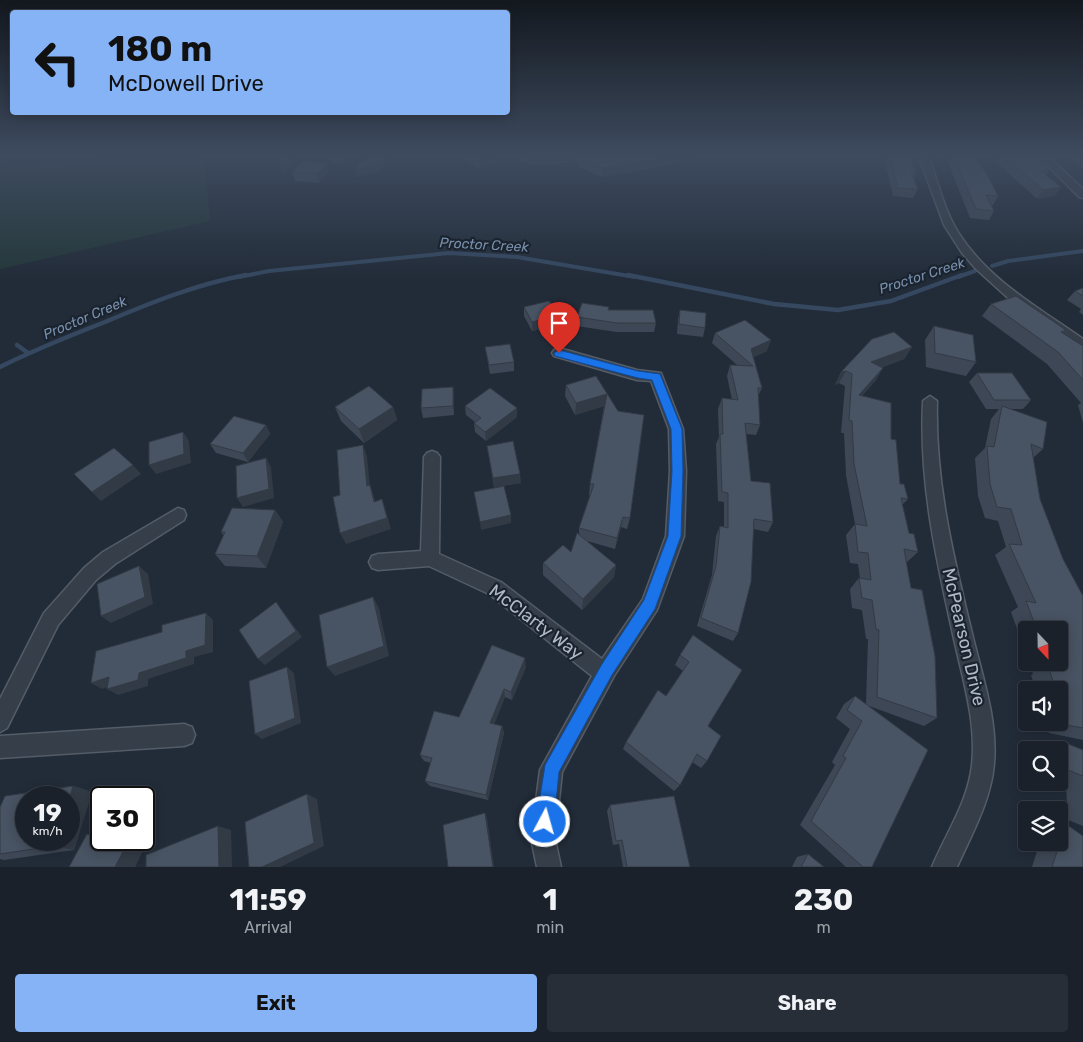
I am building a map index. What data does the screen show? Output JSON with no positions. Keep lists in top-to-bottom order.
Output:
{
  "streets": {
    "street": ["McClarty Way", "McPearson Drive"]
  },
  "water": ["Proctor Creek"],
  "north": "bottom",
  "page": {
    "turn": ["180 m", "McDowell Drive"],
    "speed": "19 km/h",
    "limit": "30",
    "eta": [
      "11:59",
      "Arrival",
      "1",
      "min",
      "230",
      "m"
    ],
    "buttons": ["Exit", "Share"]
  }
}
